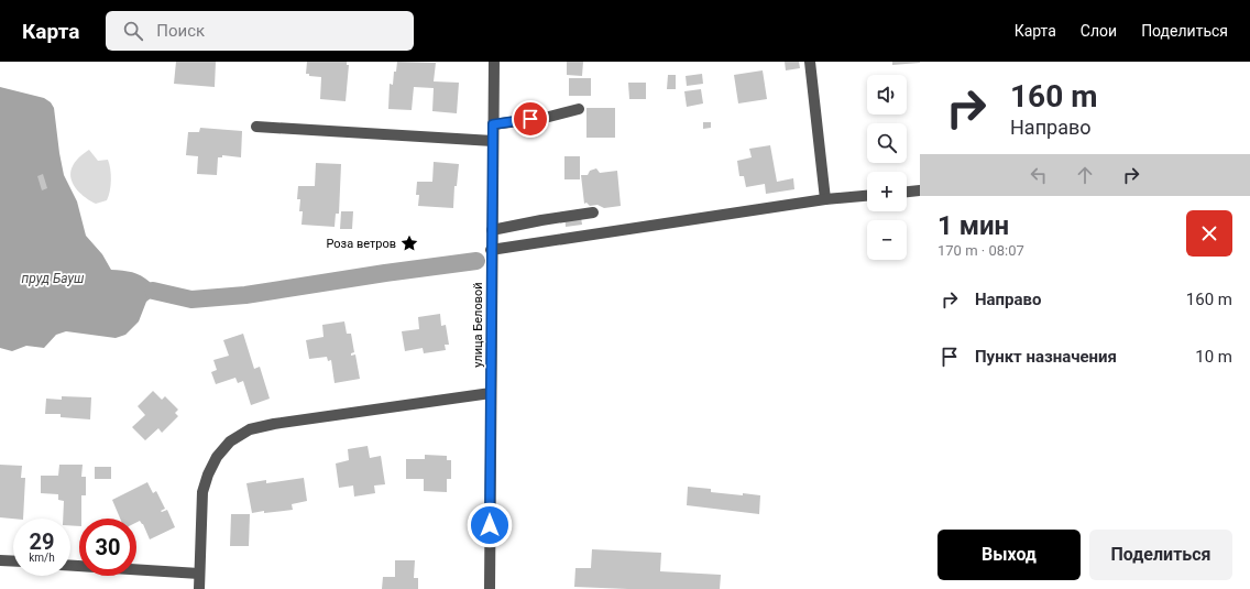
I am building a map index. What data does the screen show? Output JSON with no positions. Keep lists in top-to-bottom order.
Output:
{
  "streets": {
    "street": ["улица Беловой"]
  },
  "water": ["пруд Бауш"],
  "places": {
    "place": ["Роза ветров"]
  },
  "page": {
    "header": "Карта",
    "search": "Поиск",
    "nav": ["Карта", "Слои", "Поделиться"],
    "turn": ["160 m", "Направо"],
    "map_buttons": ["+", "−"],
    "heading": ["1 мин", "170 m · 08:07"],
    "list": [
      {
        "name": "Направо",
        "value": "160 m"
      },
      {
        "name": "Пункт назначения",
        "value": "10 m"
      }
    ],
    "speed": "29 km/h",
    "limit": "30",
    "buttons": ["Выход", "Поделиться"]
  }
}
